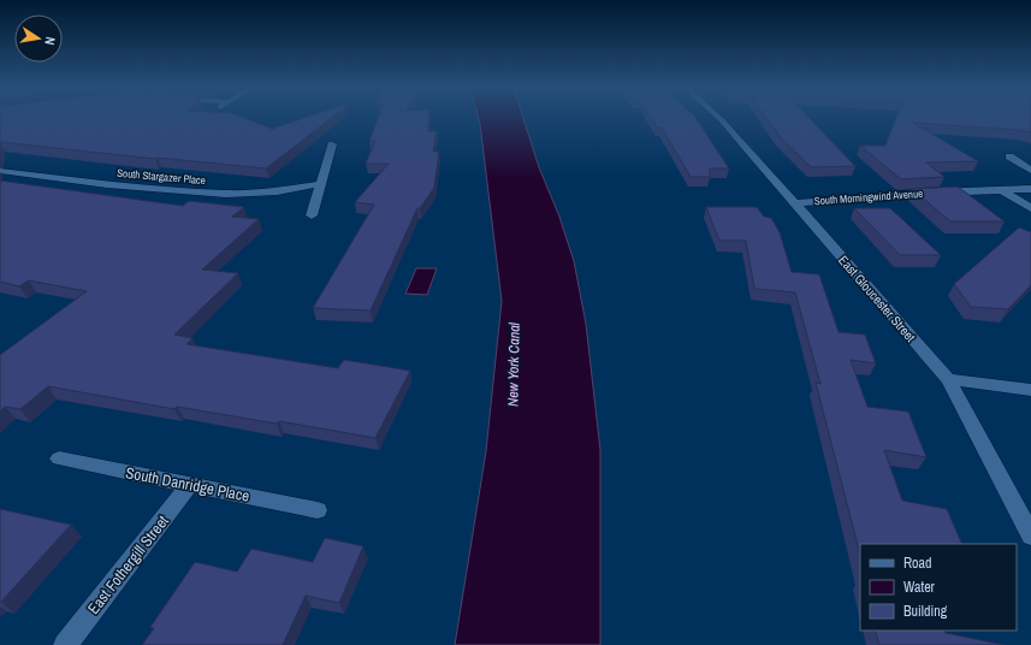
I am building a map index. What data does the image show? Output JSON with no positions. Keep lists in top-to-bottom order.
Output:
{
  "streets": {
    "street": [
      "South Stargazer Place",
      "South Morningwind Avenue",
      "East Gloucester Street",
      "South Danridge Place",
      "East Fothergill Street"
    ]
  },
  "crossings": [
    ["South Morningwind Avenue", "East Gloucester Street"],
    ["South Danridge Place", "East Fothergill Street"]
  ],
  "water": ["New York Canal"],
  "legend": ["Road", "Water", "Building"],
  "north": "right"
}
